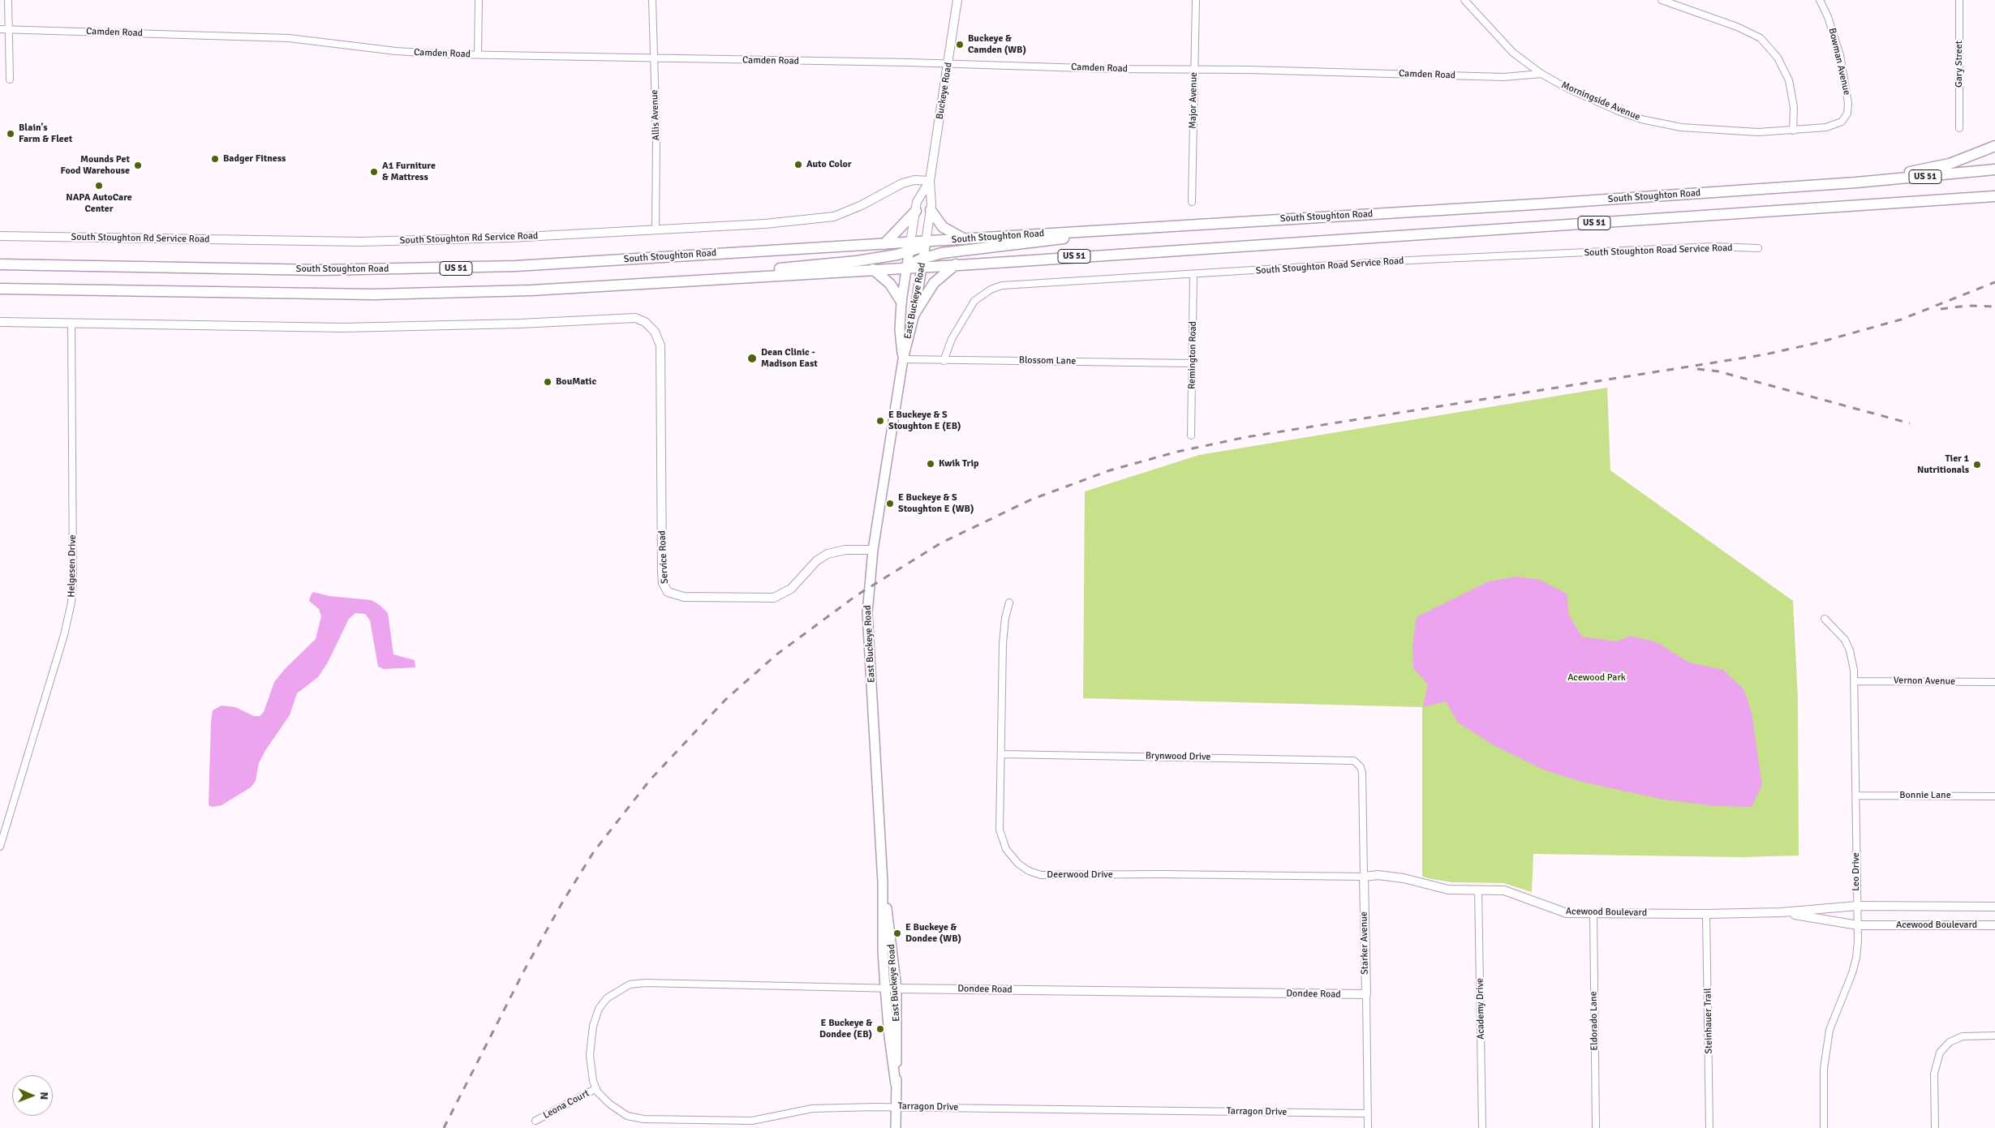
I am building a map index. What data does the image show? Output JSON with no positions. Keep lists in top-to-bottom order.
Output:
{
  "streets": {
    "main road": ["US 51", "South Stoughton Road", "East Buckeye Road"],
    "street": [
      "Camden Road",
      "Bowman Avenue",
      "Gary Street",
      "Buckeye Road",
      "Major Avenue",
      "Morningside Avenue",
      "Allis Avenue",
      "South Stoughton Rd Service Road",
      "South Stoughton Road Service Road",
      "Remington Road",
      "Blossom Lane",
      "Service Road",
      "Helgesen Drive",
      "Vernon Avenue",
      "Brynwood Drive",
      "Bonnie Lane",
      "Leo Drive",
      "Deerwood Drive",
      "Acewood Boulevard",
      "Starker Avenue",
      "Dondee Road",
      "Academy Drive",
      "Eldorado Lane",
      "Steinhauer Trail",
      "Leona Court",
      "Tarragon Drive"
    ]
  },
  "crossings": [
    ["Camden Road", "Buckeye Road"],
    ["Camden Road", "Major Avenue"],
    ["Camden Road", "Morningside Avenue"],
    ["Camden Road", "Allis Avenue"],
    ["Bowman Avenue", "Morningside Avenue"],
    ["Buckeye Road", "South Stoughton Road"],
    ["Buckeye Road", "South Stoughton Rd Service Road"],
    ["Buckeye Road", "East Buckeye Road"],
    ["Allis Avenue", "South Stoughton Rd Service Road"],
    ["US 51", "East Buckeye Road"],
    ["South Stoughton Road", "East Buckeye Road"],
    ["South Stoughton Road Service Road", "Remington Road"],
    ["South Stoughton Road Service Road", "Blossom Lane"],
    ["East Buckeye Road", "Blossom Lane"],
    ["East Buckeye Road", "Service Road"],
    ["East Buckeye Road", "Dondee Road"],
    ["East Buckeye Road", "Tarragon Drive"],
    ["Remington Road", "Blossom Lane"],
    ["Service Road", "Helgesen Drive"],
    ["Vernon Avenue", "Leo Drive"],
    ["Brynwood Drive", "Deerwood Drive"],
    ["Brynwood Drive", "Starker Avenue"],
    ["Bonnie Lane", "Leo Drive"],
    ["Leo Drive", "Acewood Boulevard"],
    ["Deerwood Drive", "Acewood Boulevard"],
    ["Deerwood Drive", "Starker Avenue"],
    ["Acewood Boulevard", "Starker Avenue"],
    ["Acewood Boulevard", "Academy Drive"],
    ["Acewood Boulevard", "Eldorado Lane"],
    ["Acewood Boulevard", "Steinhauer Trail"],
    ["Starker Avenue", "Dondee Road"],
    ["Starker Avenue", "Tarragon Drive"],
    ["Dondee Road", "Tarragon Drive"],
    ["Leona Court", "Tarragon Drive"]
  ],
  "parks": ["Acewood Park"],
  "places": [
    "Buckeye & Camden (WB)",
    "Blain's Farm & Fleet",
    "Badger Fitness",
    "Auto Color",
    "Mounds Pet Food Warehouse",
    "A1 Furniture & Mattress",
    "NAPA AutoCare Center",
    "Dean Clinic - Madison East",
    "BouMatic",
    "E Buckeye & S Stoughton E (EB)",
    "Kwik Trip",
    "Tier 1 Nutritionals",
    "E Buckeye & S Stoughton E (WB)",
    "E Buckeye & Dondee (WB)",
    "E Buckeye & Dondee (EB)"
  ],
  "north": "right"
}
